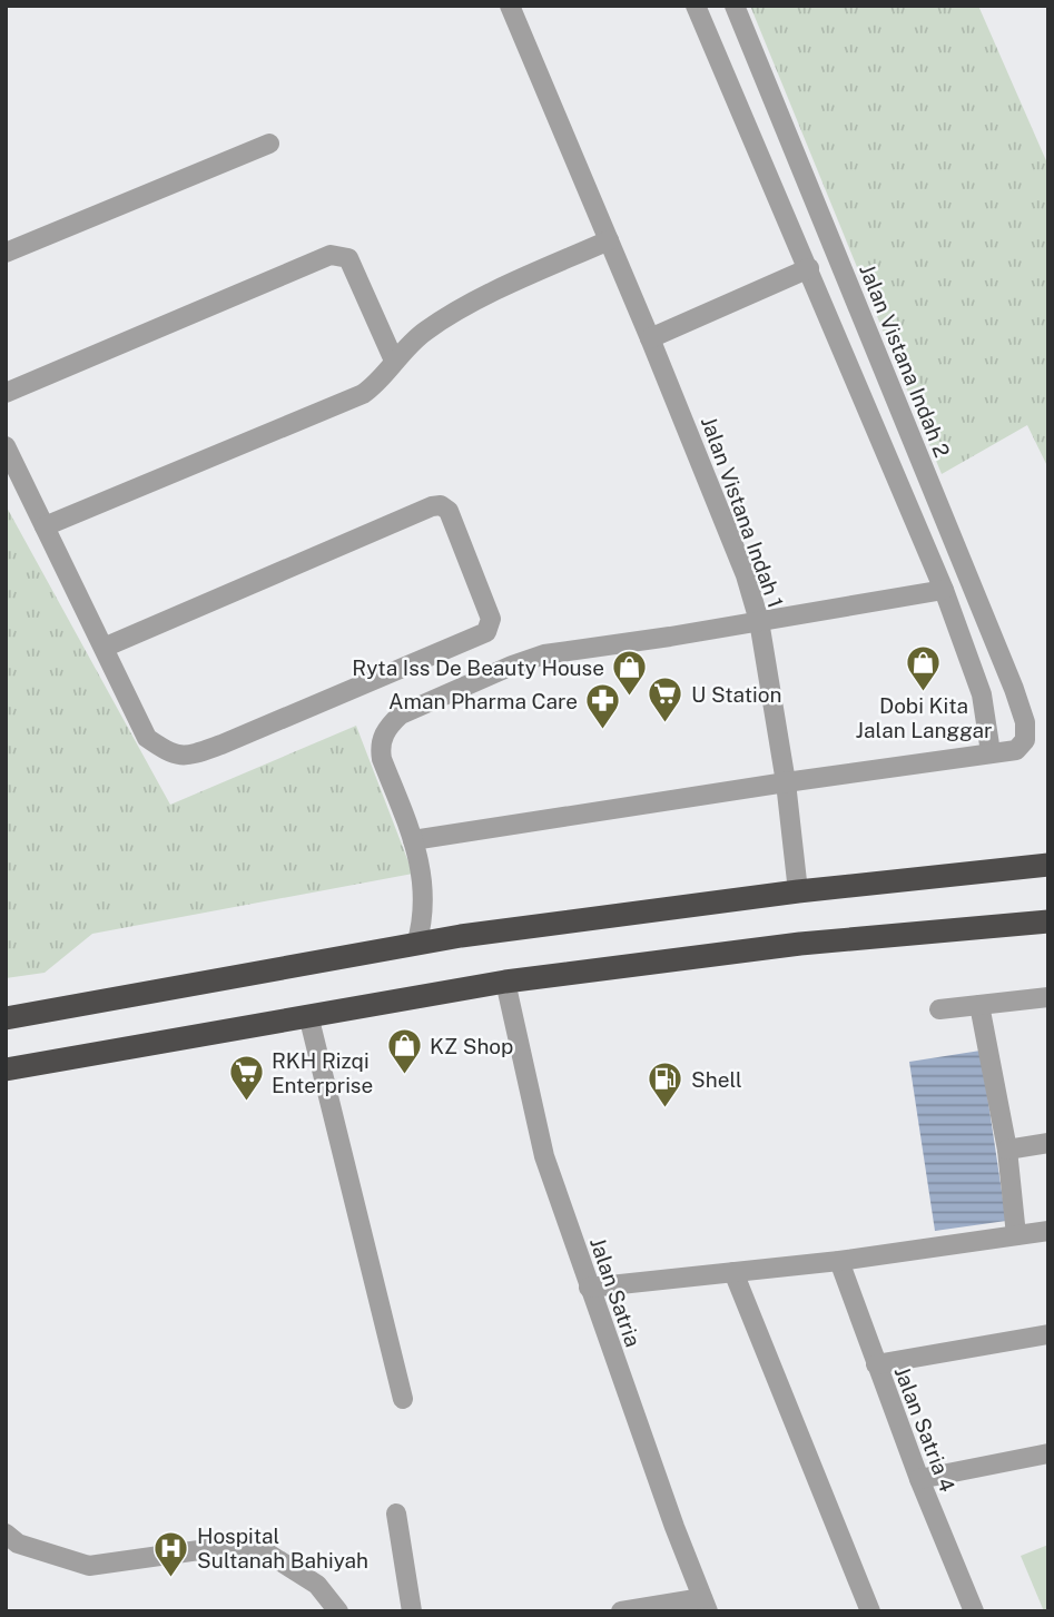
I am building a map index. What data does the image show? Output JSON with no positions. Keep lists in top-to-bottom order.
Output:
{
  "streets": {
    "street": [
      "Jalan Vistana Indah 2",
      "Jalan Vistana Indah 1",
      "Jalan Satria",
      "Jalan Satria 4"
    ]
  },
  "places": {
    "shop": ["Dobi Kita Jalan Langgar", "Ryta Iss De Beauty House", "KZ Shop"],
    "supermarket": ["U Station", "RKH Rizqi Enterprise"],
    "pharmacy": ["Aman Pharma Care"],
    "fuel station": ["Shell"],
    "hospital": ["Hospital Sultanah Bahiyah"]
  }
}
